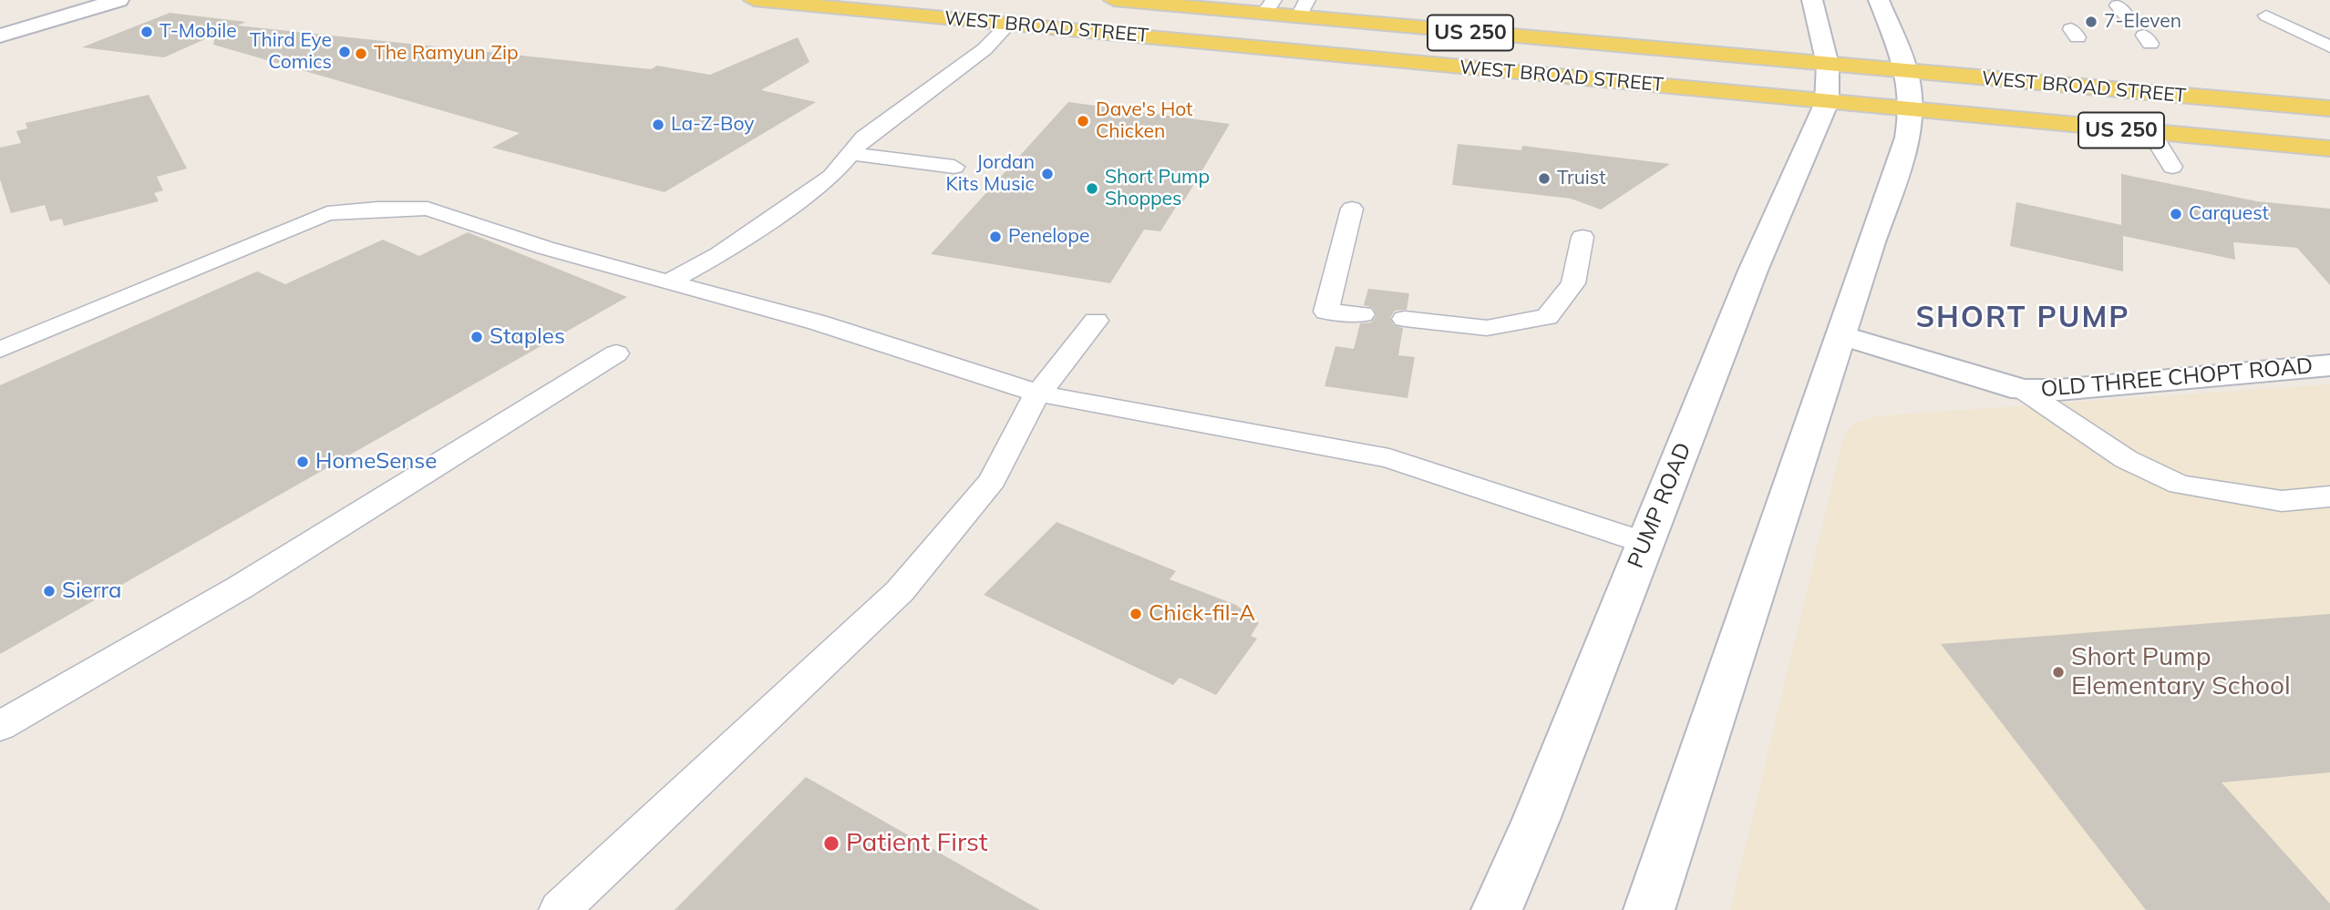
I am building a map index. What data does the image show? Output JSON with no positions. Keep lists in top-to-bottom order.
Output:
{
  "streets": {
    "main road": [
      "WEST BROAD STREET",
      "US 250",
      "OLD THREE CHOPT ROAD",
      "PUMP ROAD"
    ]
  },
  "crossings": [
    ["WEST BROAD STREET", "PUMP ROAD"]
  ],
  "districts": ["SHORT PUMP"],
  "places": [
    "7-Eleven",
    "T-Mobile",
    "Third Eye Comics",
    "The Ramyun Zip",
    "Dave's Hot Chicken",
    "La-Z-Boy",
    "Jordan Kits Music",
    "Truist",
    "Short Pump Shoppes",
    "Carquest",
    "Penelope",
    "Staples",
    "HomeSense",
    "Sierra",
    "Chick-fil-A",
    "Short Pump Elementary School",
    "Patient First"
  ]
}
